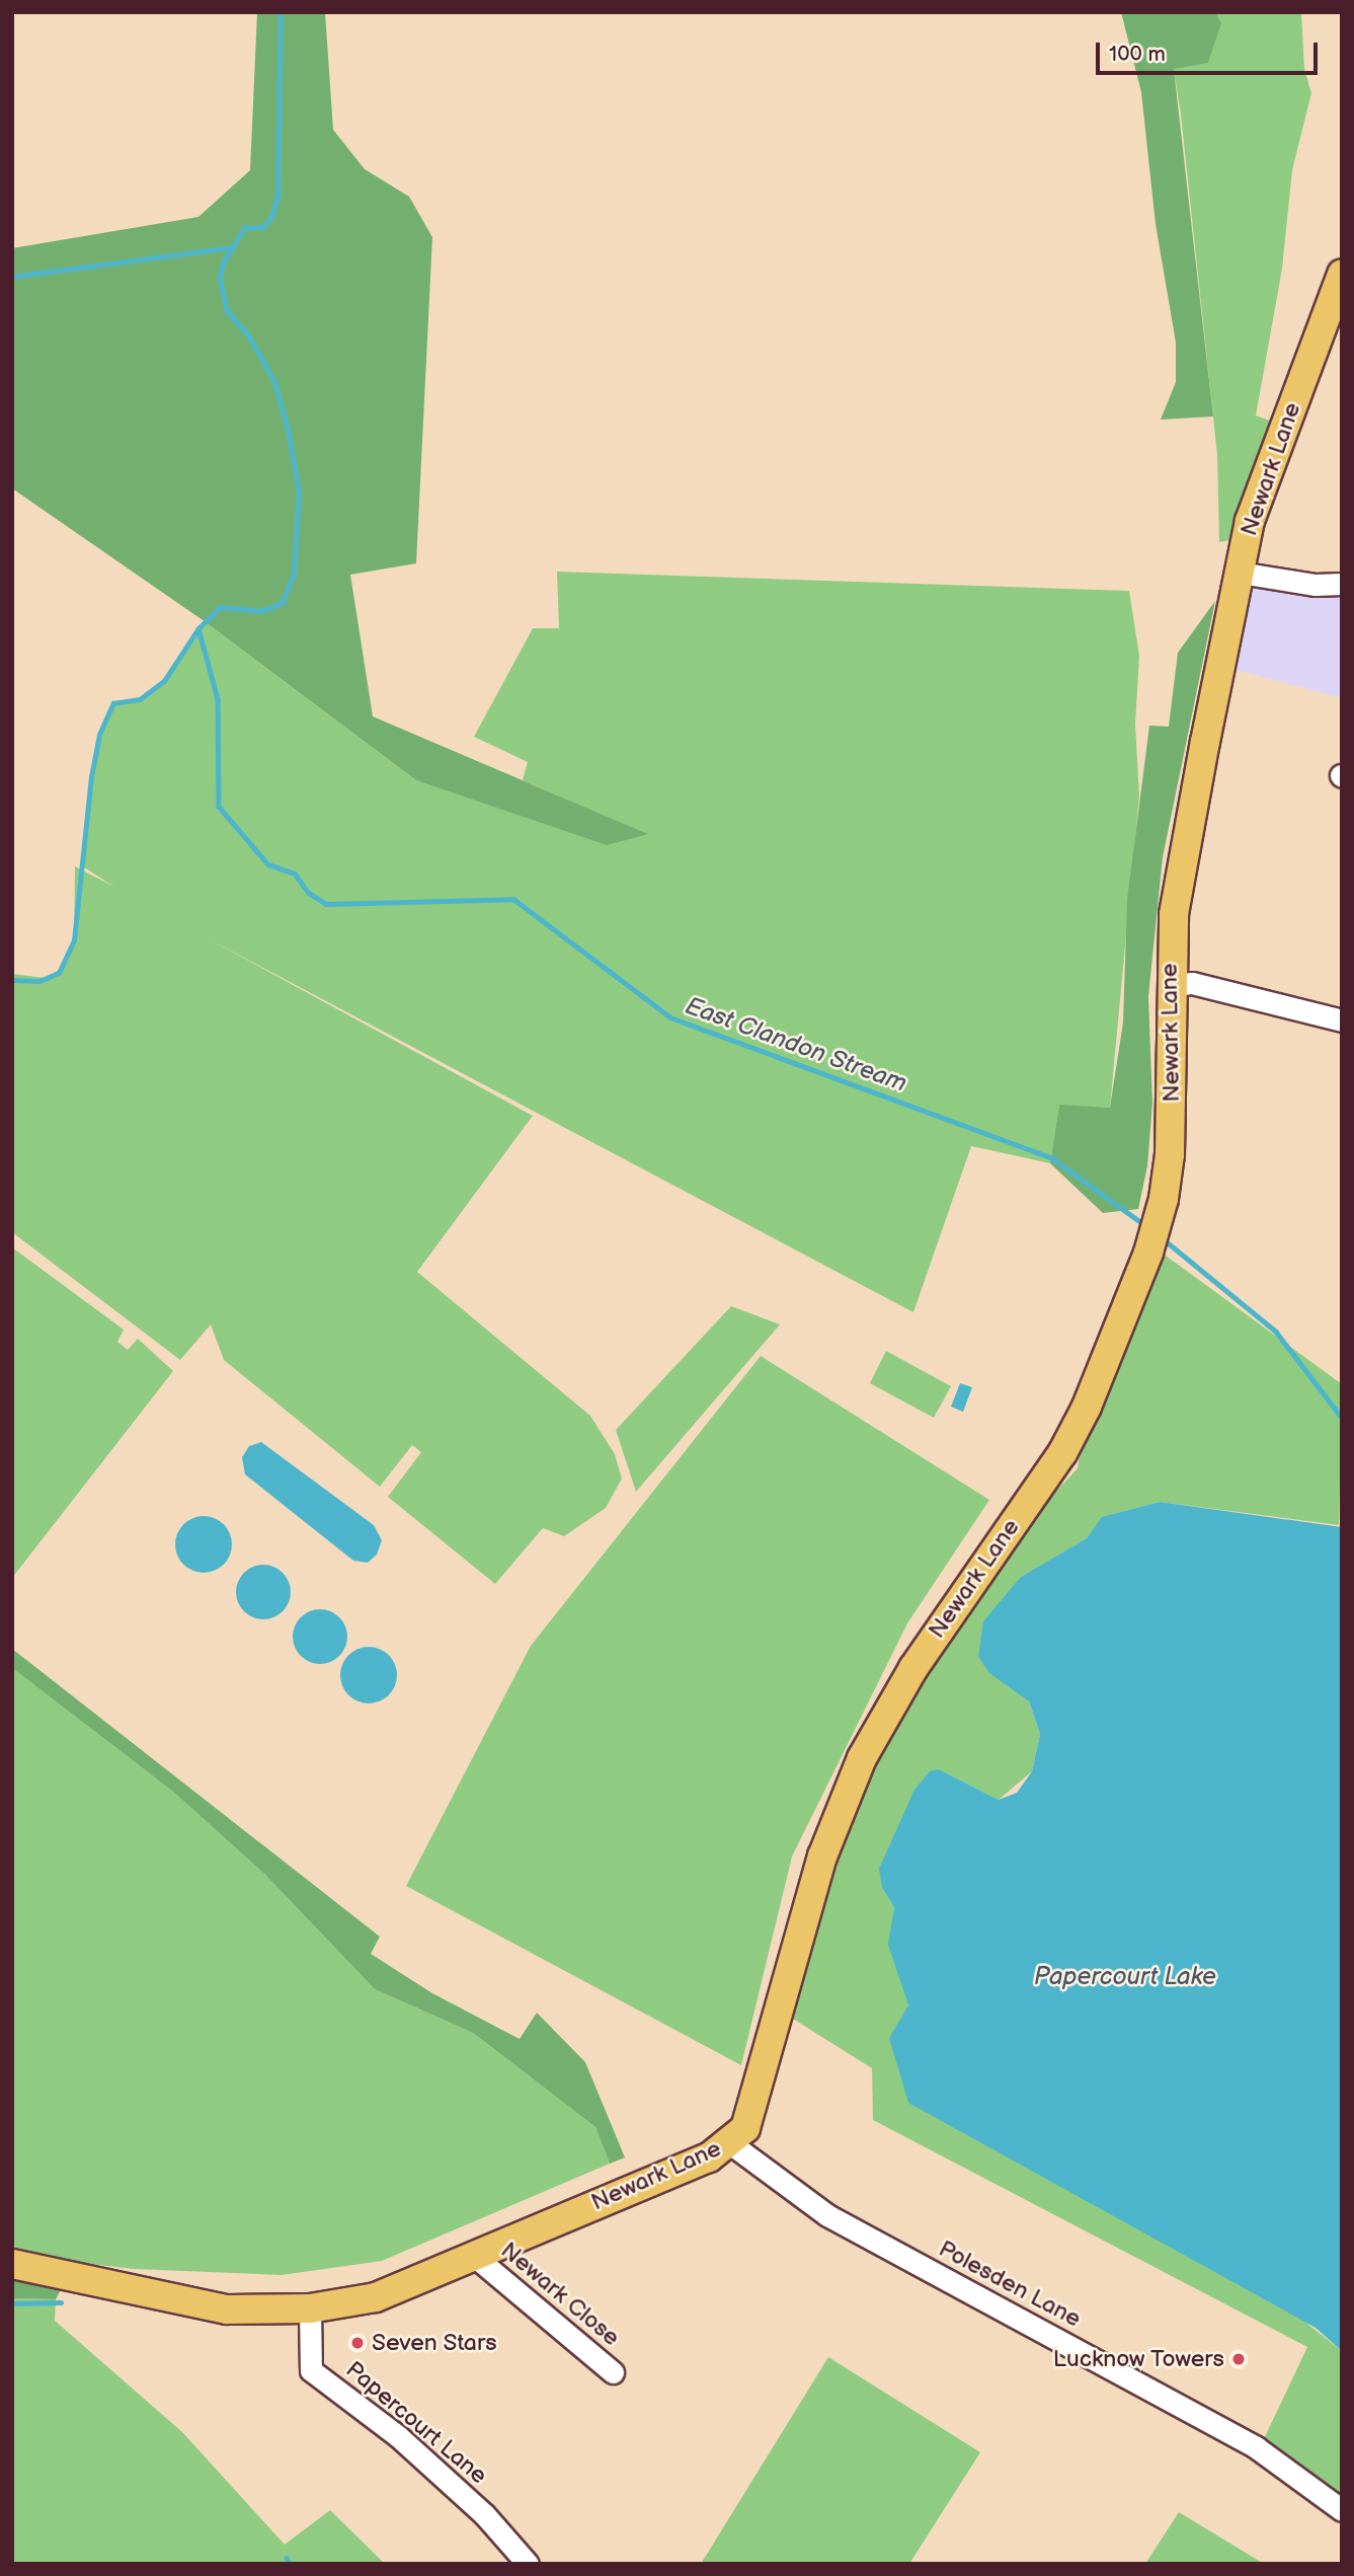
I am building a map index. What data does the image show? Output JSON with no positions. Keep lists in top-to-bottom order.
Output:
{
  "streets": {
    "main road": ["Newark Lane"],
    "street": ["Polesden Lane", "Newark Close", "Papercourt Lane"]
  },
  "crossings": [
    ["Newark Lane", "Polesden Lane"],
    ["Newark Lane", "Newark Close"],
    ["Newark Lane", "Papercourt Lane"]
  ],
  "water": ["East Clandon Stream", "Papercourt Lake"],
  "places": ["Seven Stars", "Lucknow Towers"],
  "scale_bar": "100 m"
}
